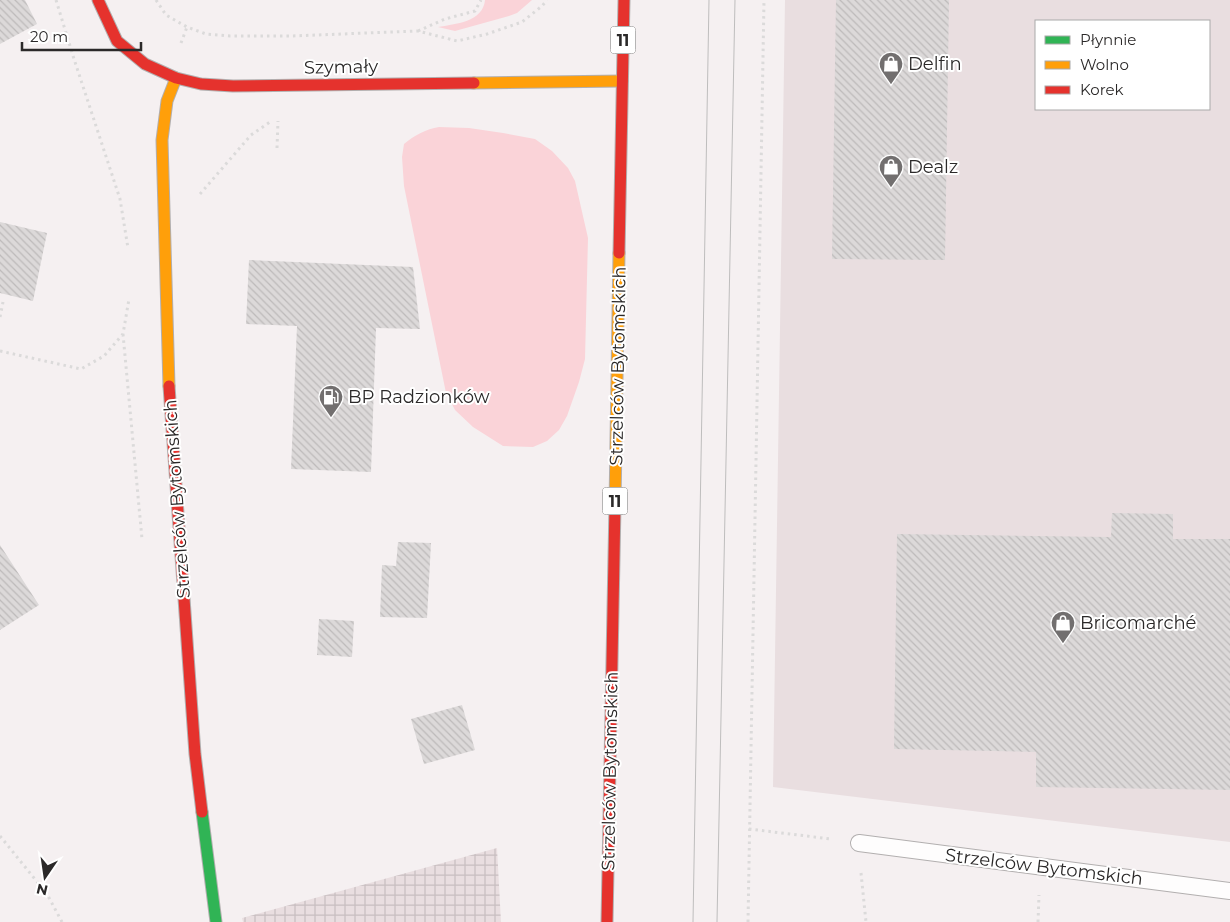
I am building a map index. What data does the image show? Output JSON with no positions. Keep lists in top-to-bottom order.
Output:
{
  "streets": {
    "main road": ["11", "Szymały", "Strzelców Bytomskich"]
  },
  "crossings": [
    ["11", "Szymały"],
    ["11", "Strzelców Bytomskich"],
    ["Szymały", "Strzelców Bytomskich"]
  ],
  "places": {
    "shop": ["Delfin", "Dealz", "Bricomarché"],
    "fuel station": ["BP Radzionków"]
  },
  "legend": ["Płynnie", "Wolno", "Korek"],
  "scale_bar": "20 m",
  "north": "bottom"
}
